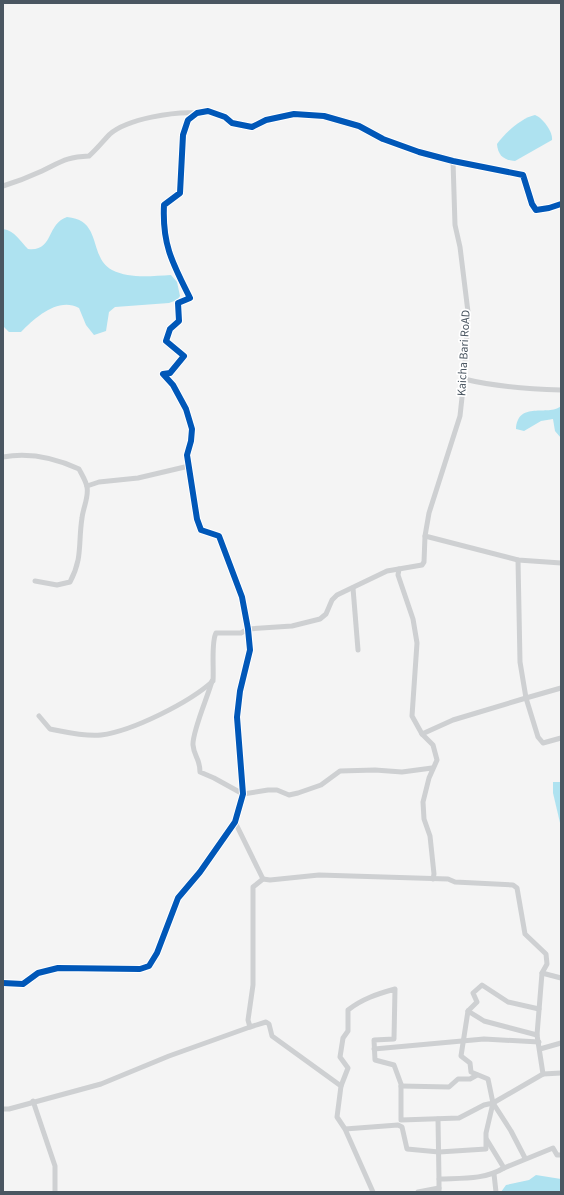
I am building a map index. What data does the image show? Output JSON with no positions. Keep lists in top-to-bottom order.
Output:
{
  "streets": {
    "street": ["Kaicha Bari RoAD"]
  }
}
